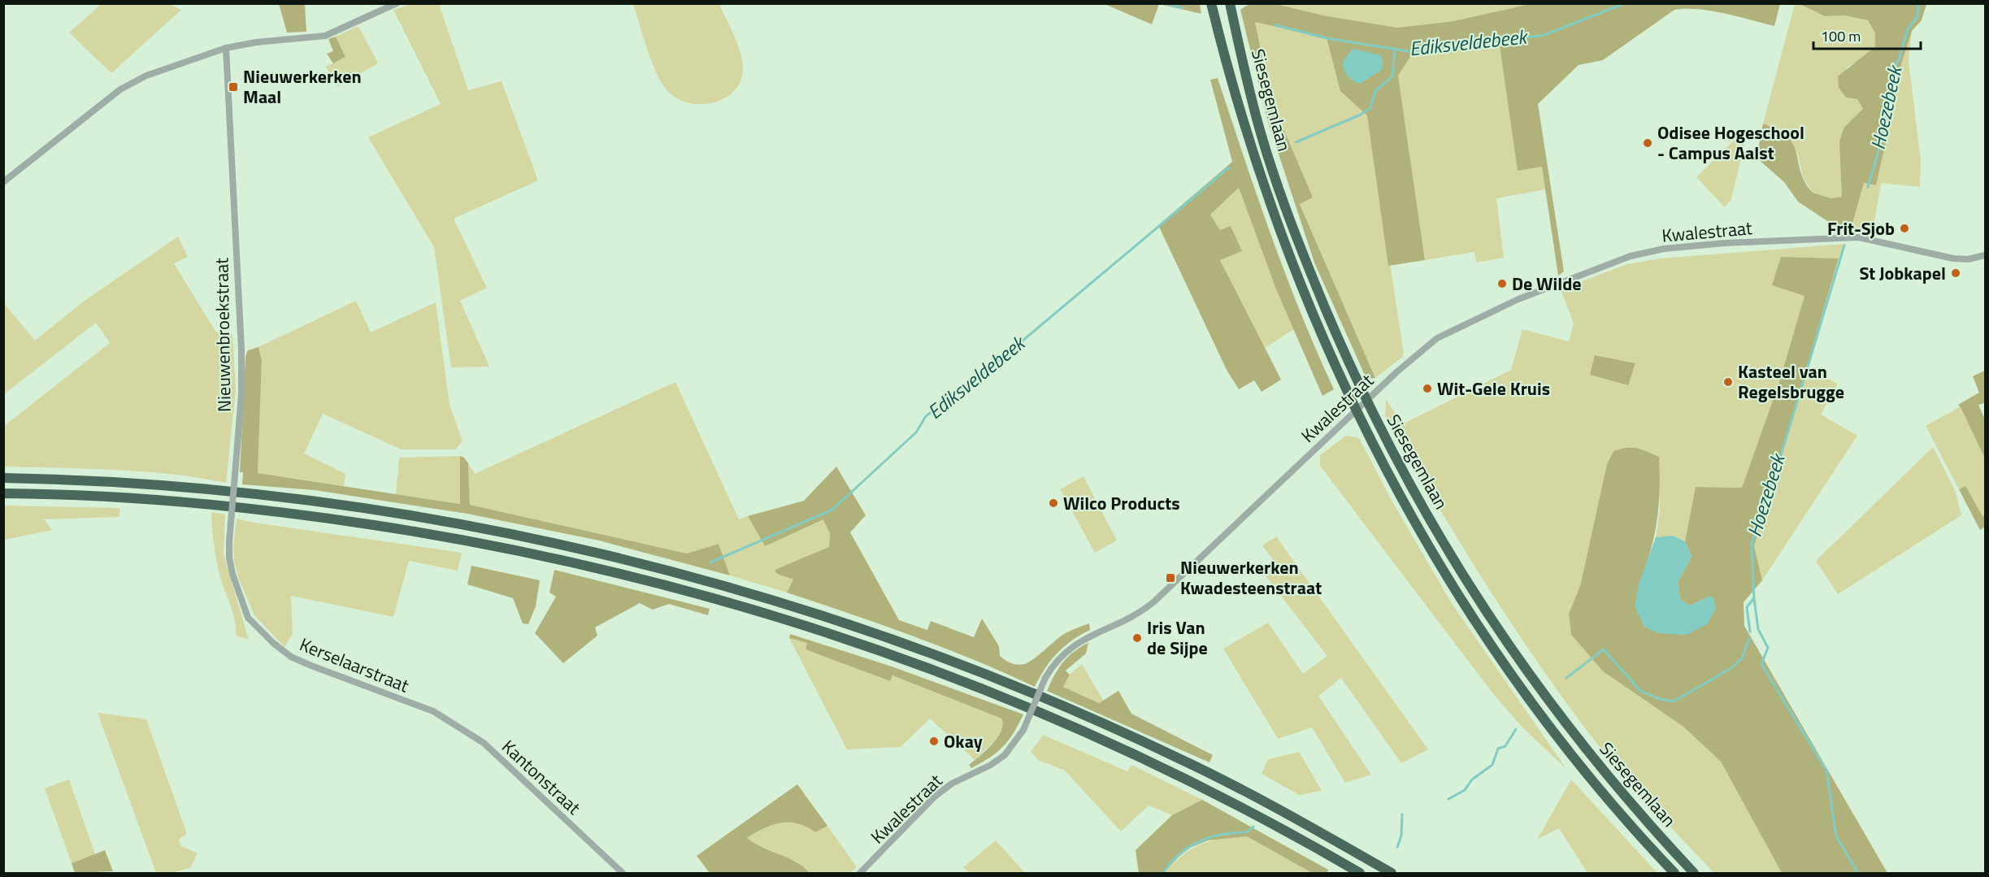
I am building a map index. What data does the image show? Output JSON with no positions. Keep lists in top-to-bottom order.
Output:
{
  "streets": {
    "highway": ["Siesegemlaan"],
    "street": [
      "Kwalestraat",
      "Nieuwenbroekstraat",
      "Kerselaarstraat",
      "Kantonstraat"
    ]
  },
  "crossings": [
    ["Siesegemlaan", "Kwalestraat"],
    ["Nieuwenbroekstraat", "Kerselaarstraat"],
    ["Kerselaarstraat", "Kantonstraat"]
  ],
  "water": ["Ediksveldebeek", "Hoezebeek"],
  "places": {
    "transit": ["Nieuwerkerken Maal", "Nieuwerkerken Kwadesteenstraat"],
    "other": [
      "Odisee Hogeschool - Campus Aalst",
      "Frit-Sjob",
      "St Jobkapel",
      "De Wilde",
      "Kasteel van Regelsbrugge",
      "Wit-Gele Kruis",
      "Wilco Products",
      "Iris Van de Sijpe",
      "Okay"
    ]
  },
  "scale_bar": "100 m"
}
